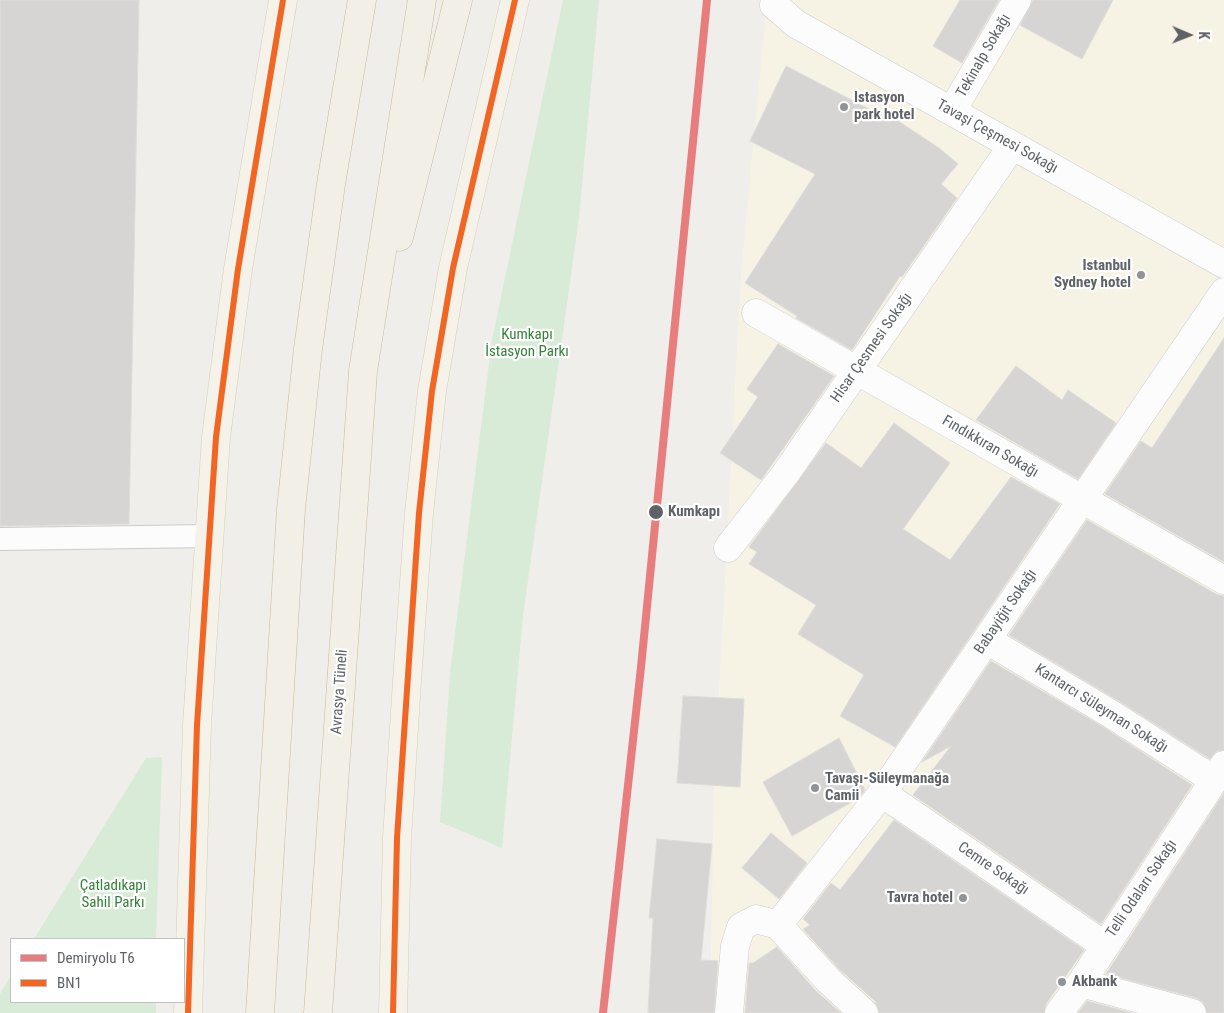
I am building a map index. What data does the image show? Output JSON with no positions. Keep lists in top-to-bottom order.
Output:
{
  "streets": {
    "highway": ["Avrasya Tüneli"],
    "street": [
      "Tekinalp Sokağı",
      "Tavaşi Çeşmesi Sokağı",
      "Hisar Çesmesi Sokağı",
      "Fındıkkıran Sokağı",
      "Babayiğit Sokağı",
      "Kantarcı Süleyman Sokağı",
      "Cemre Sokağı",
      "Telli Odaları Sokağı"
    ]
  },
  "crossings": [
    ["Tekinalp Sokağı", "Tavaşi Çeşmesi Sokağı"],
    ["Tavaşi Çeşmesi Sokağı", "Hisar Çesmesi Sokağı"],
    ["Hisar Çesmesi Sokağı", "Fındıkkıran Sokağı"],
    ["Fındıkkıran Sokağı", "Babayiğit Sokağı"],
    ["Babayiğit Sokağı", "Kantarcı Süleyman Sokağı"],
    ["Babayiğit Sokağı", "Cemre Sokağı"],
    ["Kantarcı Süleyman Sokağı", "Telli Odaları Sokağı"],
    ["Cemre Sokağı", "Telli Odaları Sokağı"]
  ],
  "parks": ["Kumkapı İstasyon Parkı", "Çatladıkapı Sahil Parkı"],
  "places": [
    "Istasyon park hotel",
    "Istanbul Sydney hotel",
    "Kumkapı",
    "Tavaşı-Süleymanağa Camii",
    "Tavra hotel",
    "Akbank"
  ],
  "lines": ["rail line T6", "transit line BN1"],
  "legend": ["Demiryolu T6", "BN1"],
  "north": "right"
}
